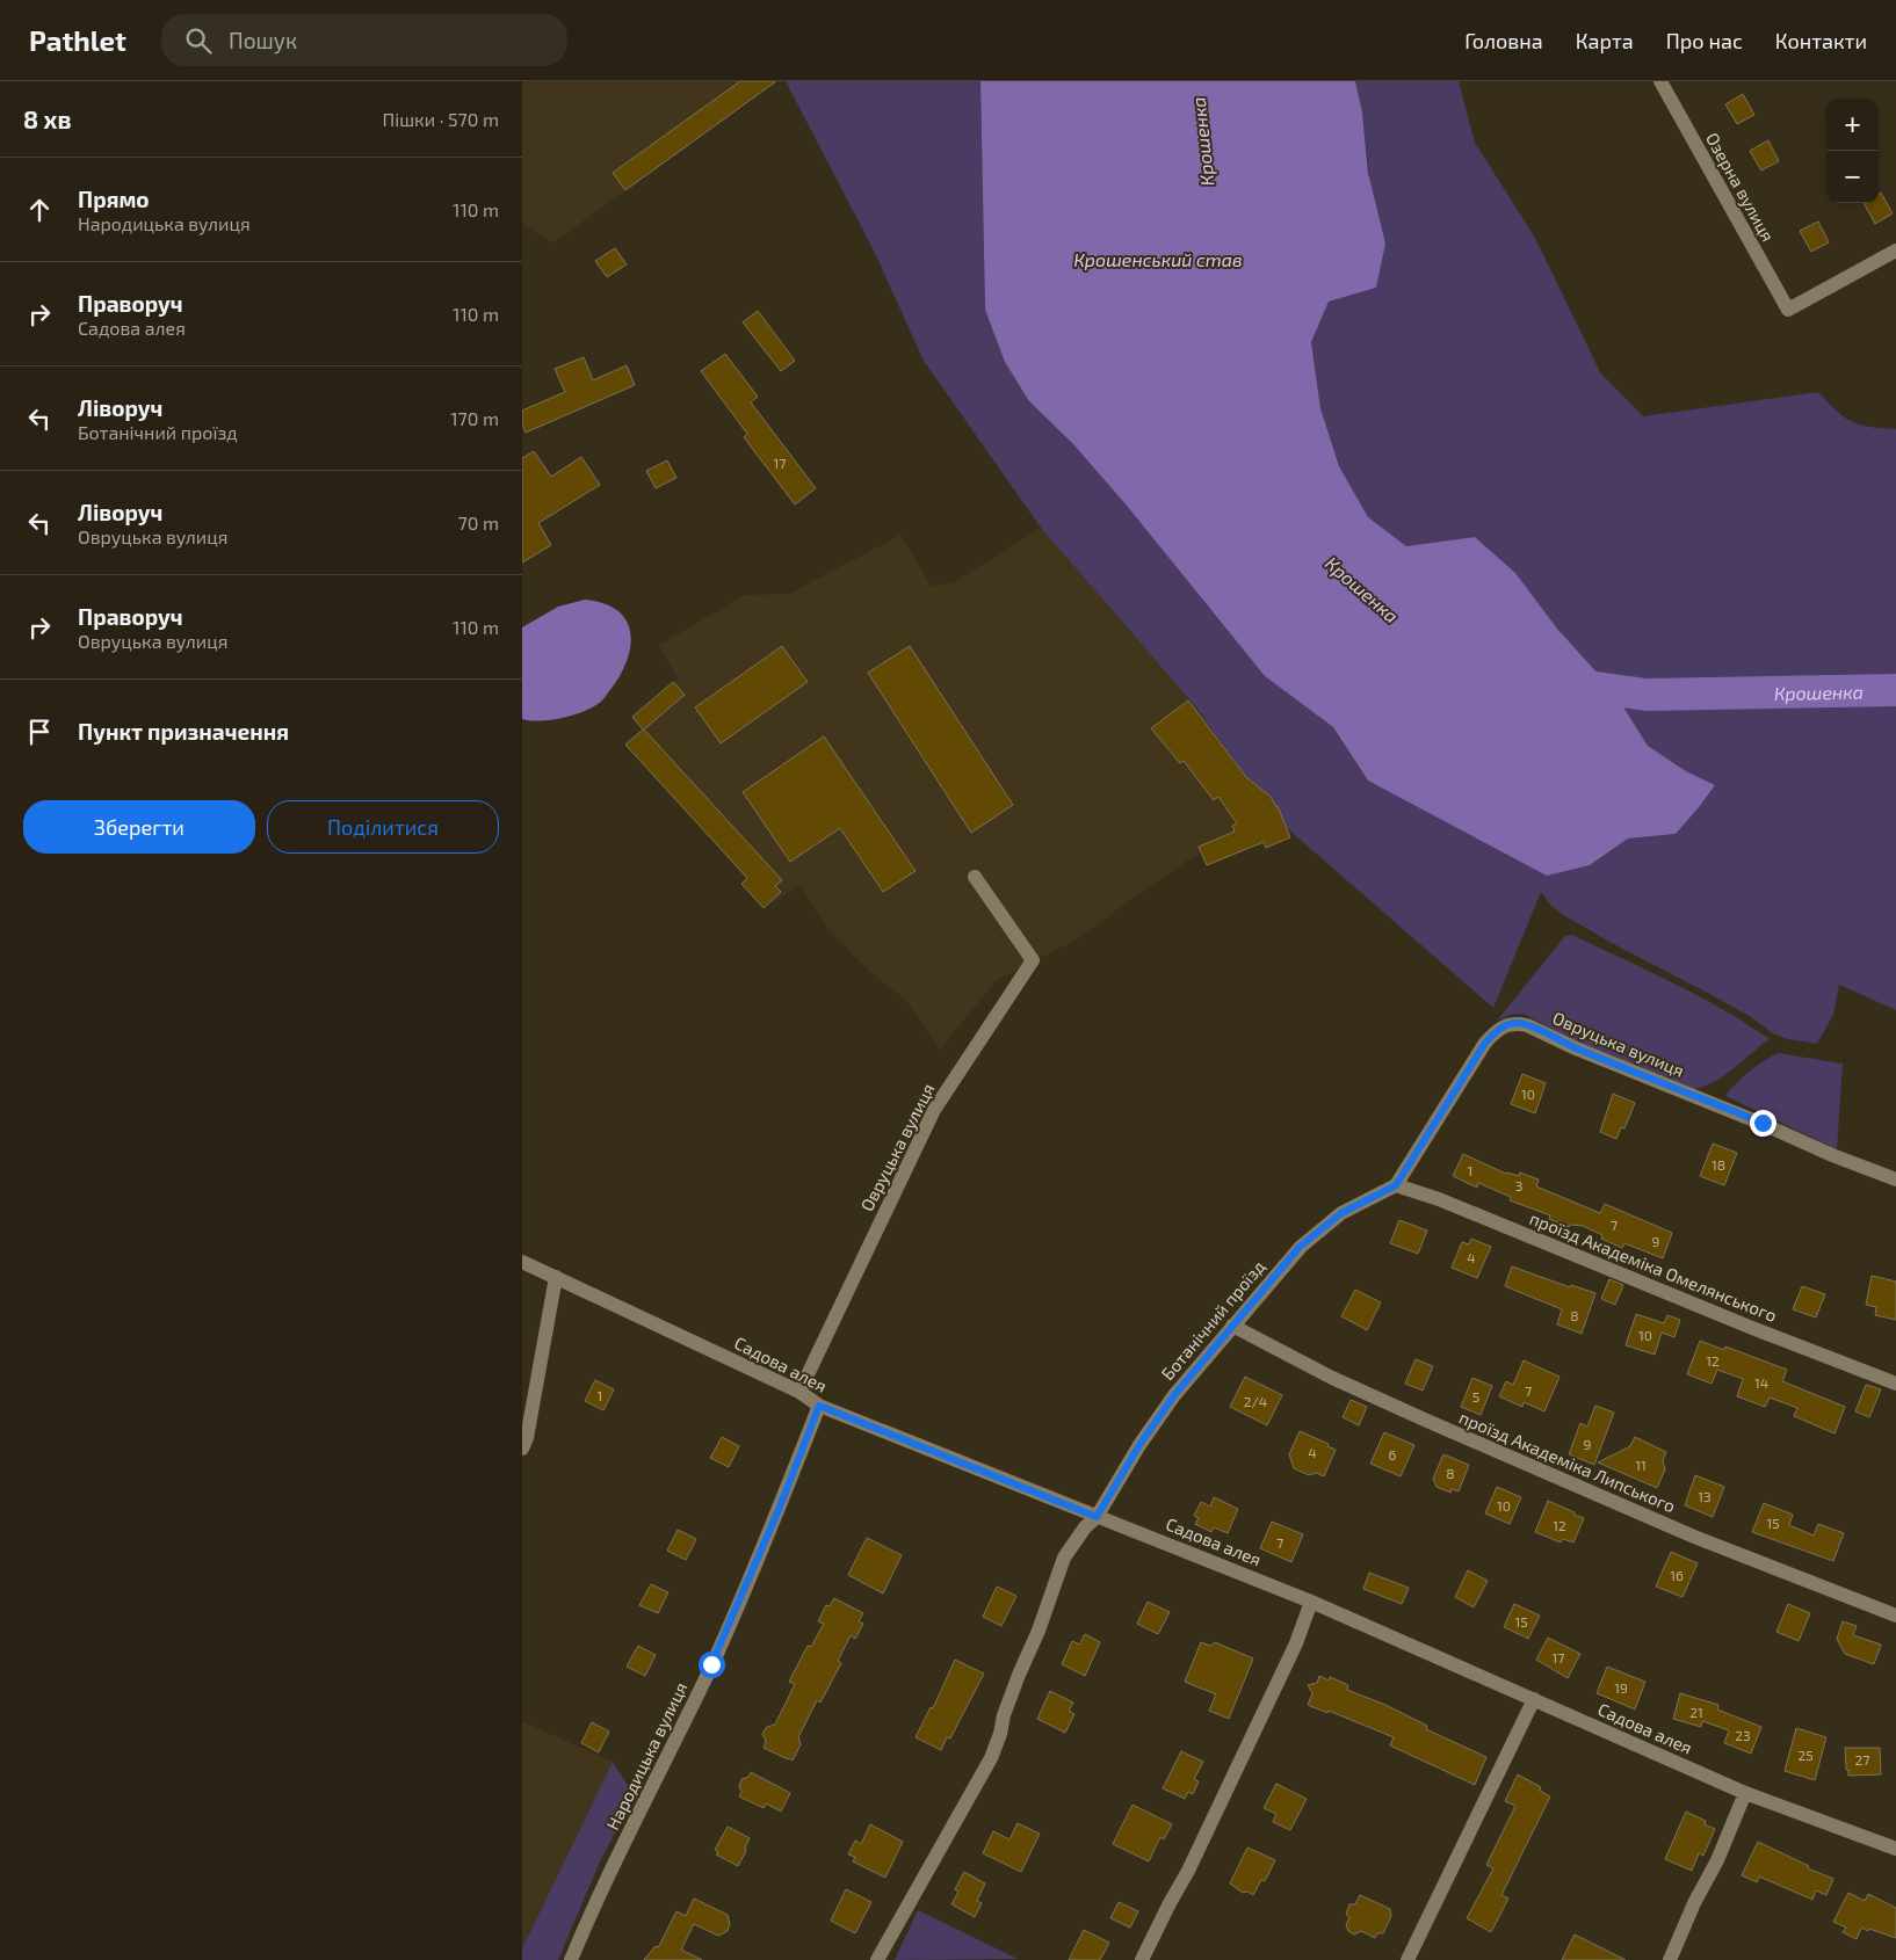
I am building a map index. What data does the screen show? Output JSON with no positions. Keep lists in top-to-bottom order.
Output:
{
  "streets": {
    "street": [
      "Озерна вулиця",
      "Овруцька вулиця",
      "проїзд Академіка Омелянського",
      "Ботанічний проїзд",
      "Садова алея",
      "проїзд Академіка Липського",
      "Народицька вулиця"
    ]
  },
  "crossings": [
    ["Овруцька вулиця", "проїзд Академіка Омелянського"],
    ["Овруцька вулиця", "Ботанічний проїзд"],
    ["Овруцька вулиця", "Садова алея"],
    ["проїзд Академіка Омелянського", "Ботанічний проїзд"],
    ["Ботанічний проїзд", "Садова алея"],
    ["Ботанічний проїзд", "проїзд Академіка Липського"],
    ["Садова алея", "Народицька вулиця"]
  ],
  "water": ["Крошенка", "Крошенський став"],
  "house_numbers": [
    "17",
    "10",
    "18",
    "1",
    "3",
    "7",
    "9",
    "4",
    "8",
    "10",
    "12",
    "14",
    "7",
    "1",
    "5",
    "2/4",
    "9",
    "4",
    "6",
    "11",
    "8",
    "13",
    "10",
    "15",
    "12",
    "7",
    "16",
    "15",
    "17",
    "19",
    "21",
    "23",
    "25",
    "27"
  ],
  "page": {
    "header": "Pathlet",
    "search": "Пошук",
    "nav": [
      "Головна",
      "Карта",
      "Про нас",
      "Контакти"
    ],
    "heading": ["8 хв", "Пішки · 570 m"],
    "map_buttons": ["+", "−"],
    "list": [
      ["Прямо", "Народицька вулиця", "110 m"],
      ["Праворуч", "Садова алея", "110 m"],
      ["Ліворуч", "Ботанічний проїзд", "170 m"],
      ["Ліворуч", "Овруцька вулиця", "70 m"],
      ["Праворуч", "Овруцька вулиця", "110 m"],
      "Пункт призначення"
    ],
    "buttons": ["Зберегти", "Поділитися"]
  }
}
